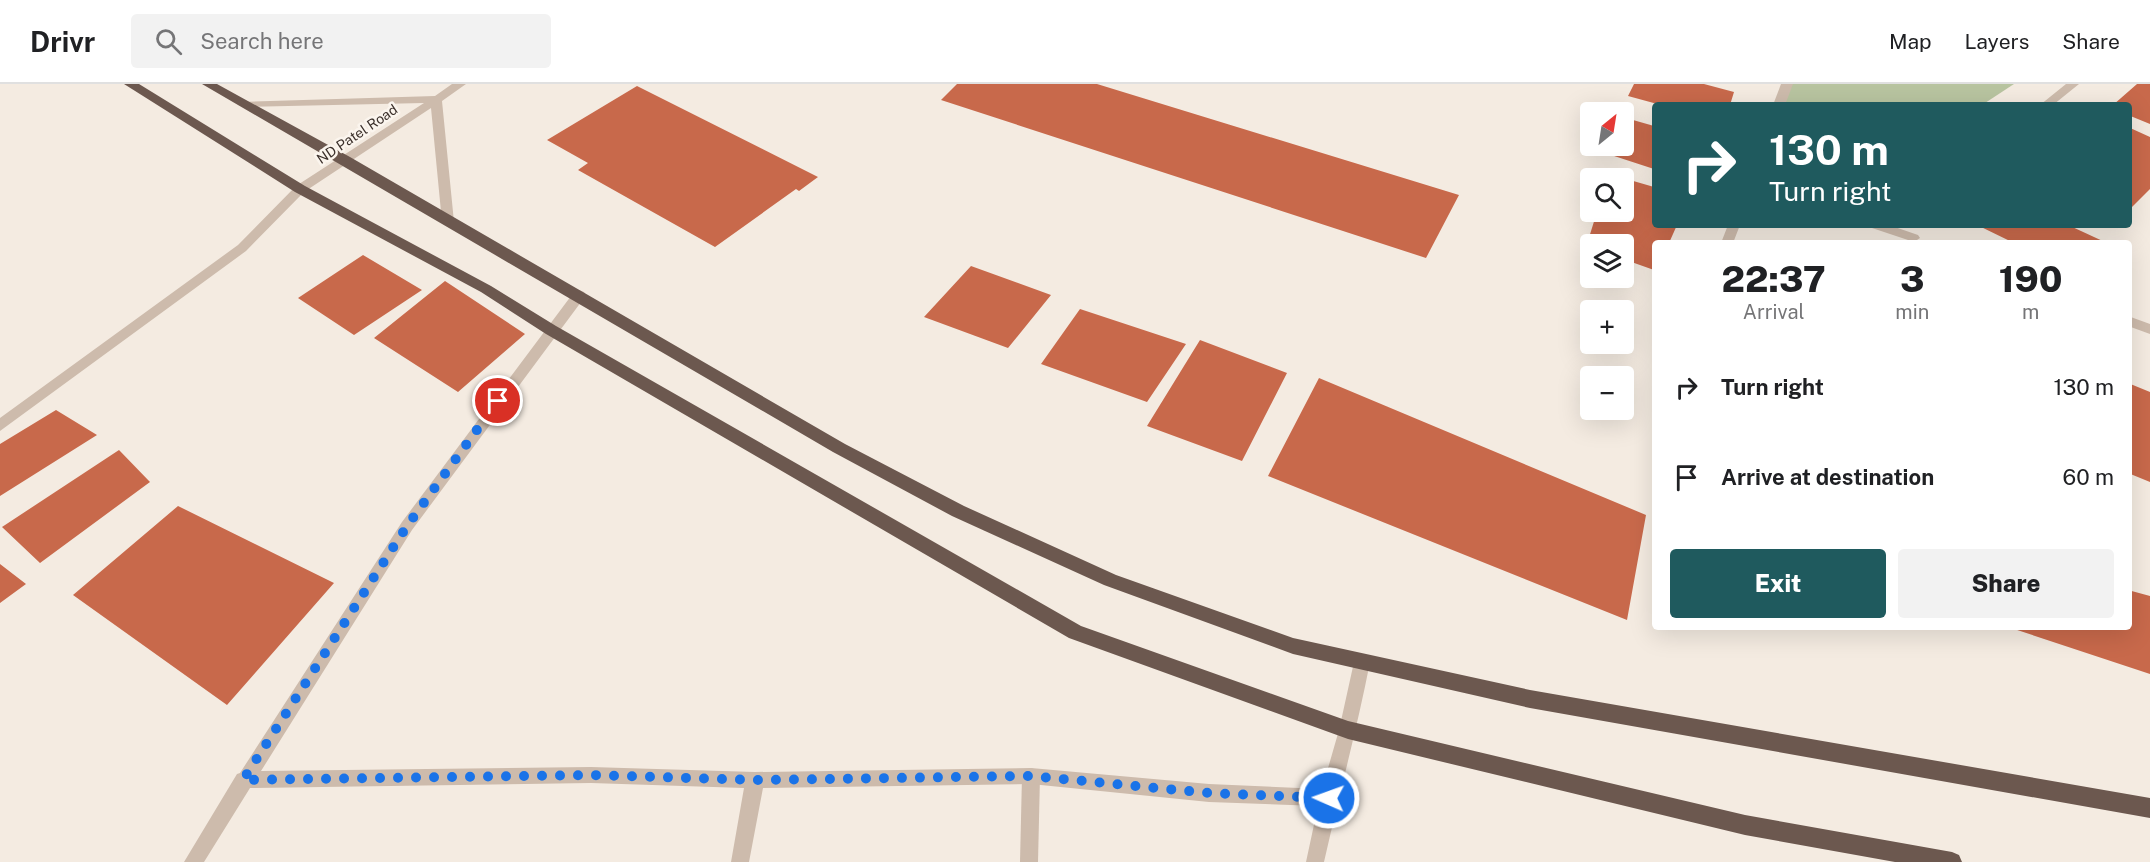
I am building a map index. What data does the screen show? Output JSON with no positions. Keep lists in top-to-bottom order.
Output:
{
  "streets": {
    "street": ["ND Patel Road"]
  },
  "north": "top right",
  "page": {
    "header": "Drivr",
    "search": "Search here",
    "nav": ["Map", "Layers", "Share"],
    "map_buttons": ["+", "−"],
    "turn": ["130 m", "Turn right"],
    "eta": [
      "22:37",
      "Arrival",
      "3",
      "min",
      "190",
      "m"
    ],
    "list": [
      {
        "name": "Turn right",
        "value": "130 m"
      },
      {
        "name": "Arrive at destination",
        "value": "60 m"
      }
    ],
    "buttons": ["Exit", "Share"]
  }
}
